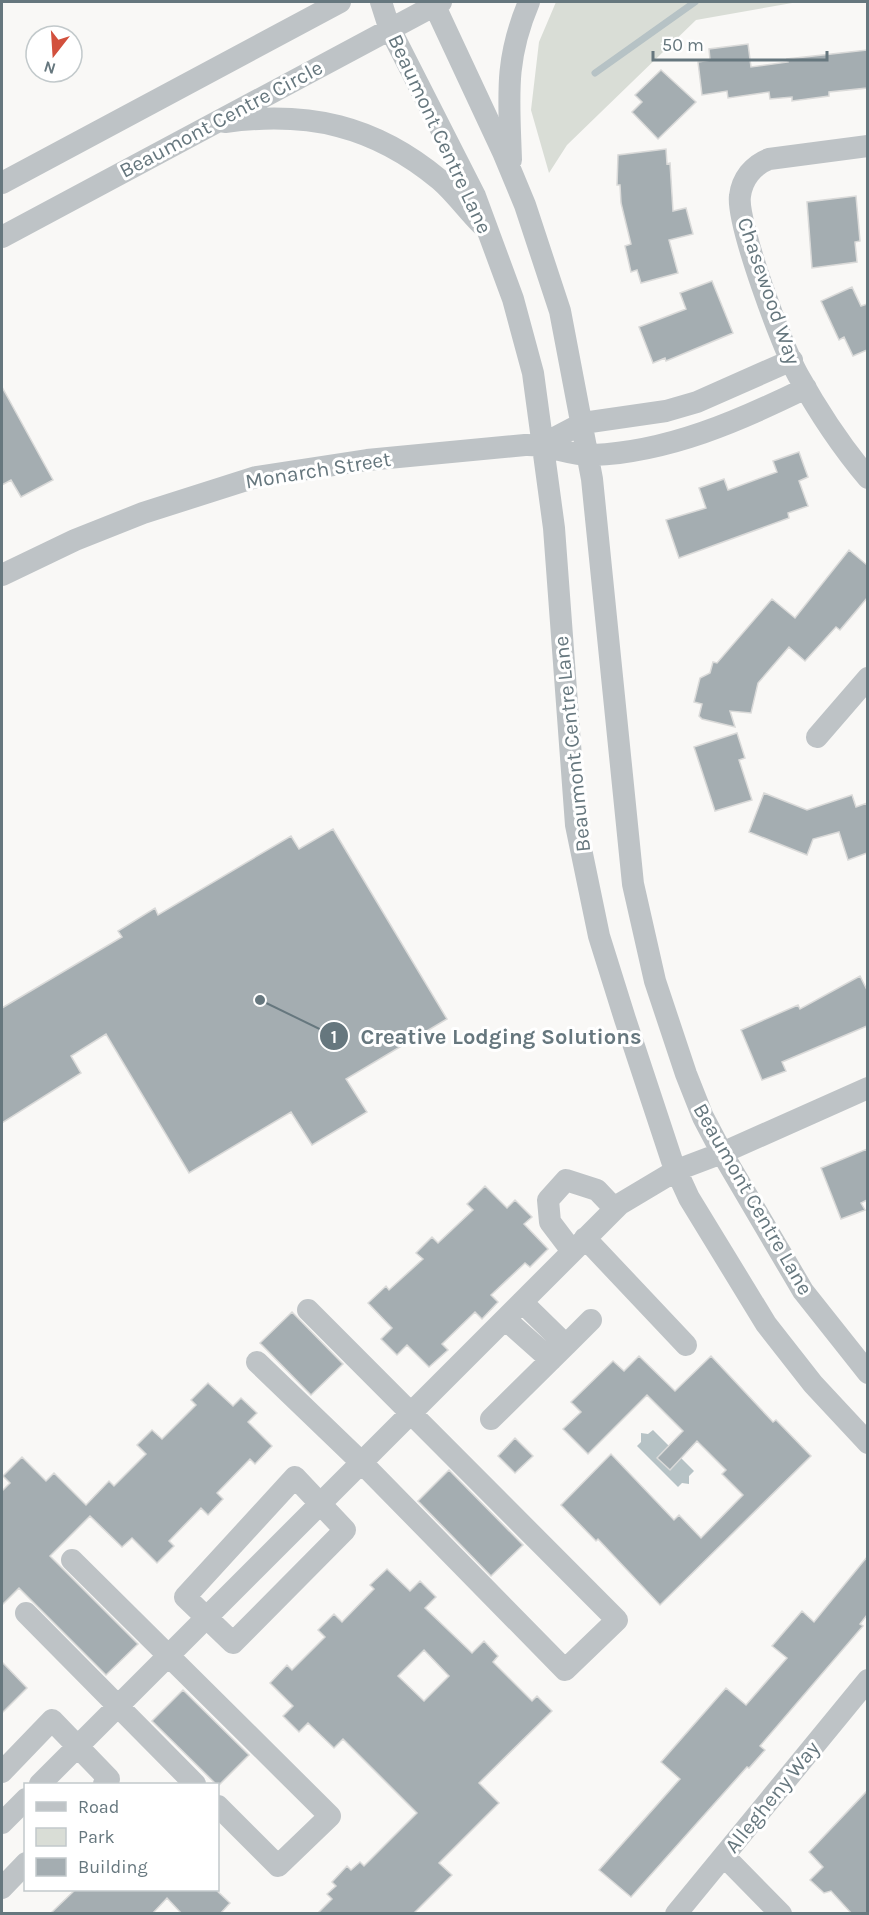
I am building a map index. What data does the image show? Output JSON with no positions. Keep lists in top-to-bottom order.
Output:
{
  "streets": {
    "street": [
      "Beaumont Centre Circle",
      "Beaumont Centre Lane",
      "Chasewood Way",
      "Monarch Street",
      "Allegheny Way"
    ]
  },
  "crossings": [
    ["Beaumont Centre Circle", "Beaumont Centre Lane"],
    ["Beaumont Centre Lane", "Monarch Street"]
  ],
  "places": ["Creative Lodging Solutions"],
  "legend": ["Road", "Park", "Building"],
  "scale_bar": "50 m",
  "north": "bottom"
}
